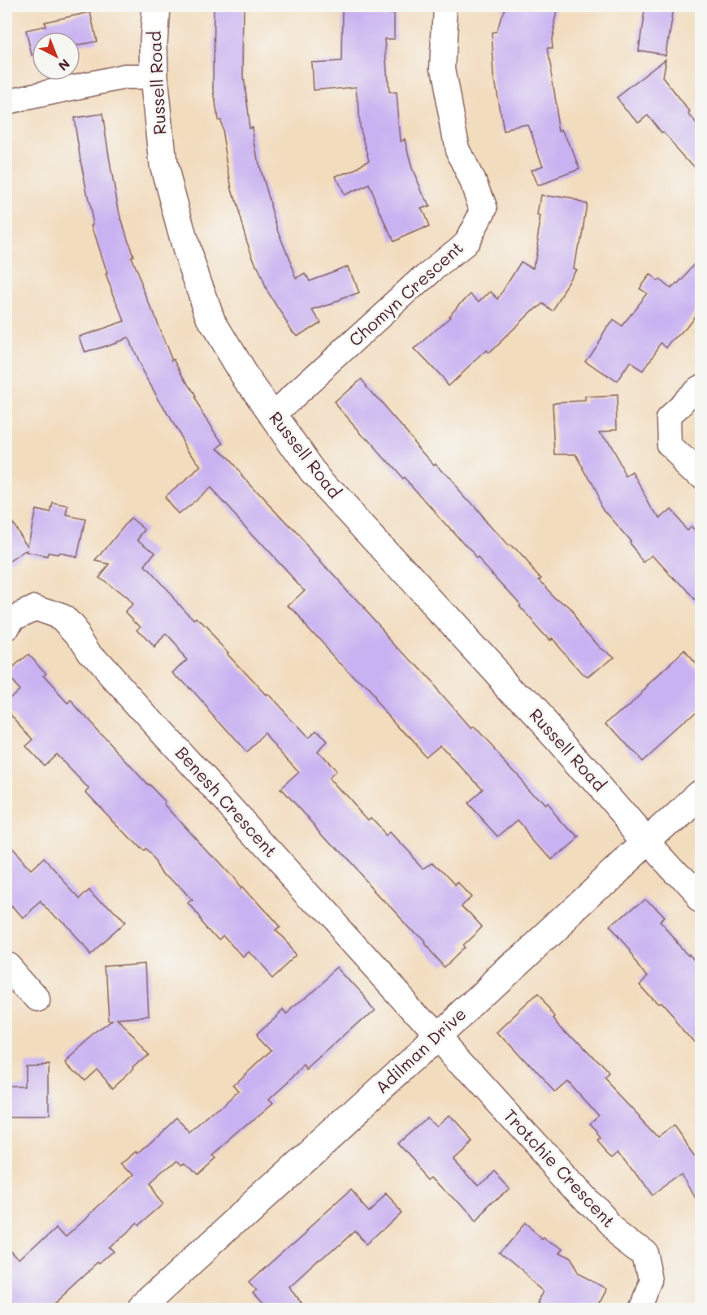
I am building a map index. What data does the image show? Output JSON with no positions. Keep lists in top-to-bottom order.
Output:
{
  "streets": {
    "street": [
      "Russell Road",
      "Chomyn Crescent",
      "Benesh Crescent",
      "Adilman Drive",
      "Trotchie Crescent"
    ]
  },
  "crossings": [
    ["Russell Road", "Chomyn Crescent"],
    ["Russell Road", "Adilman Drive"],
    ["Benesh Crescent", "Adilman Drive"],
    ["Benesh Crescent", "Trotchie Crescent"],
    ["Adilman Drive", "Trotchie Crescent"]
  ],
  "north": "bottom right"
}
